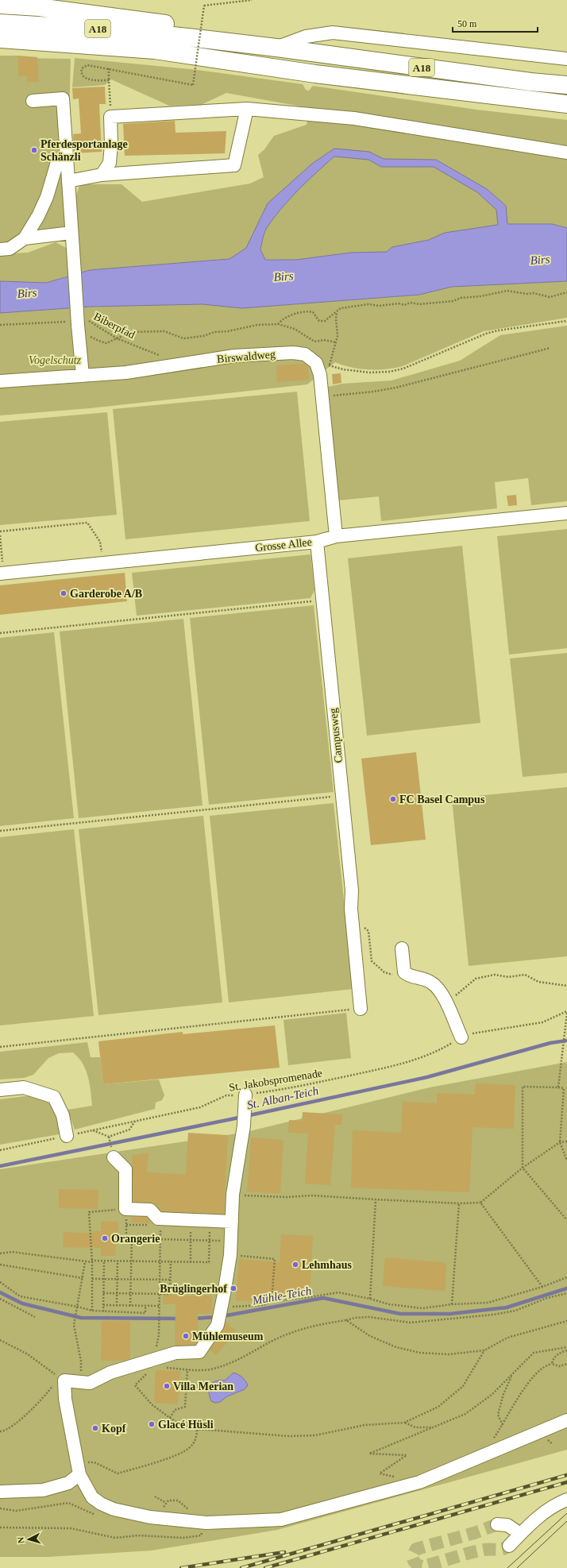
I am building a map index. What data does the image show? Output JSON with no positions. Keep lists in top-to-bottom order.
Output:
{
  "streets": {
    "highway": ["A18"],
    "lane": ["Birswaldweg", "Grosse Allee", "Campusweg"],
    "path": ["Biberpfad", "St. Jakobspromenade"]
  },
  "crossings": [
    ["Biberpfad", "Birswaldweg"],
    ["Grosse Allee", "Campusweg"]
  ],
  "water": ["Birs", "St. Alban-Teich", "Mühle-Teich"],
  "parks": ["Vogelschutz"],
  "places": [
    "Pferdesportanlage Schänzli",
    "Garderobe A/B",
    "FC Basel Campus",
    "Orangerie",
    "Lehmhaus",
    "Brüglingerhof",
    "Mühlemuseum",
    "Villa Merian",
    "Glacé Hüsli",
    "Kopf"
  ],
  "scale_bar": "50 m",
  "north": "left"
}
